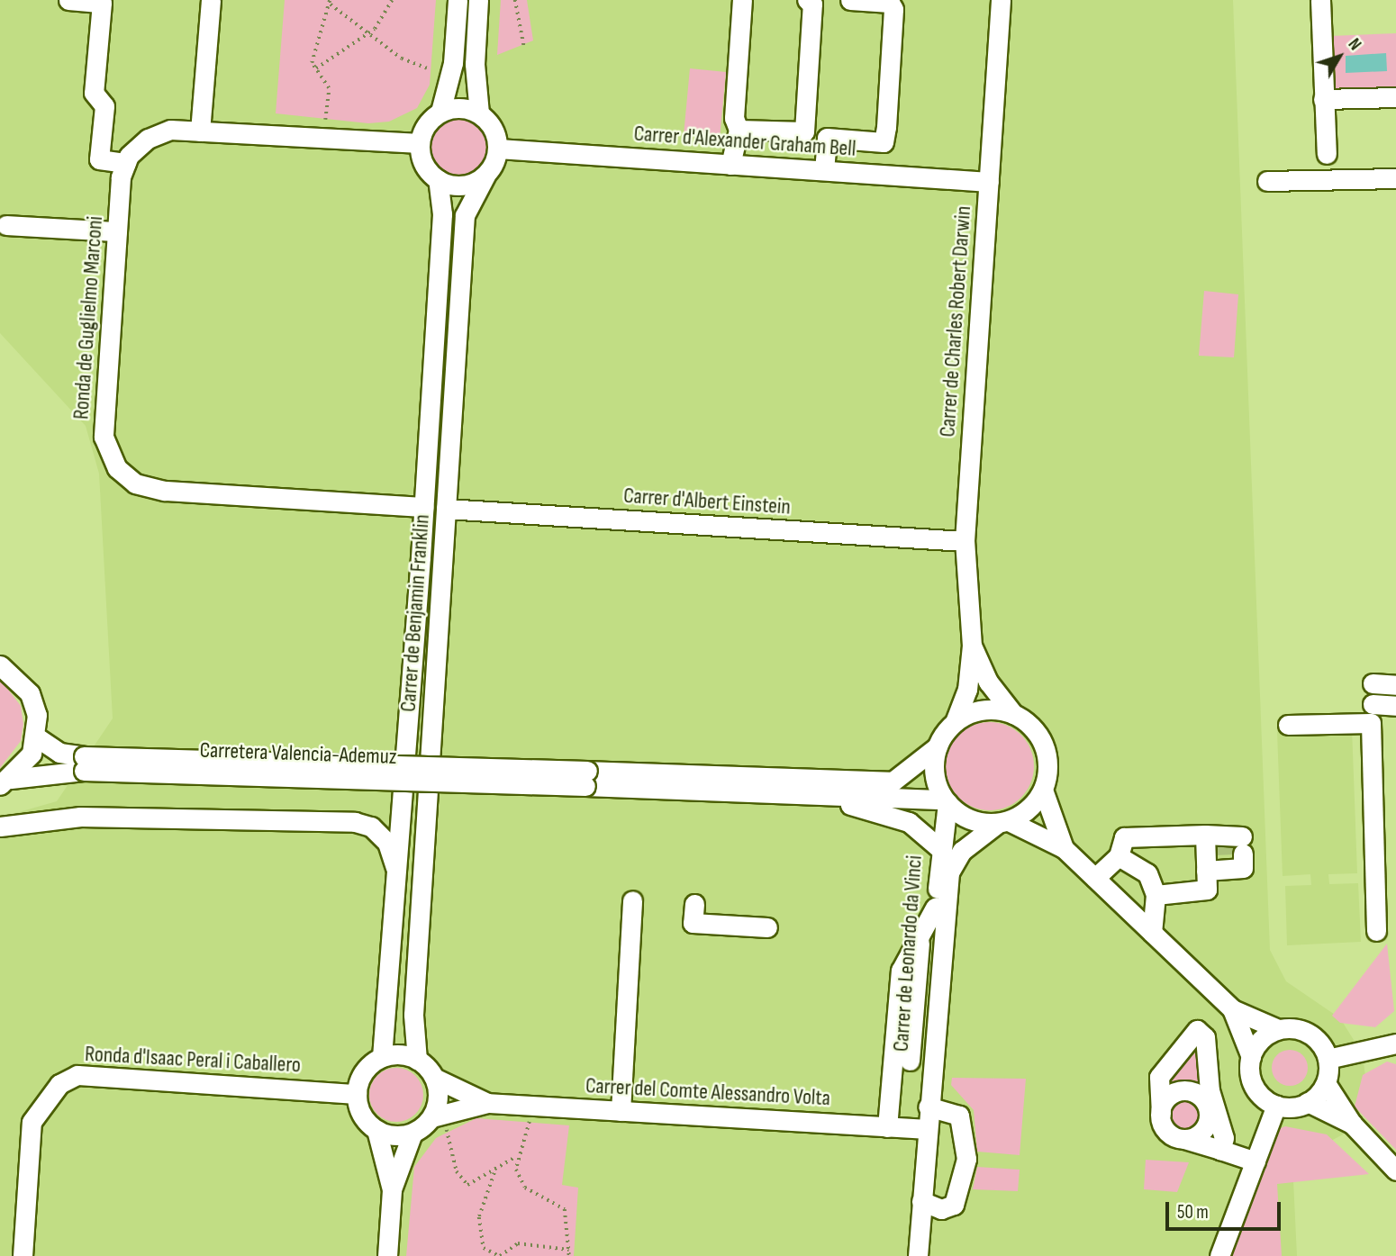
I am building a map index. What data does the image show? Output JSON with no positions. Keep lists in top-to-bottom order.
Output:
{
  "streets": {
    "street": [
      "Carrer d'Alexander Graham Bell",
      "Ronda de Guglielmo Marconi",
      "Carrer de Charles Robert Darwin",
      "Carrer d'Albert Einstein",
      "Carrer de Benjamin Franklin",
      "Carretera Valencia-Ademuz",
      "Carrer de Leonardo da Vinci",
      "Ronda d'Isaac Peral i Caballero",
      "Carrer del Comte Alessandro Volta"
    ]
  },
  "crossings": [
    ["Carrer d'Alexander Graham Bell", "Carrer de Charles Robert Darwin"],
    ["Carrer d'Alexander Graham Bell", "Carrer de Benjamin Franklin"],
    ["Ronda de Guglielmo Marconi", "Carrer de Benjamin Franklin"],
    ["Carrer de Charles Robert Darwin", "Carrer d'Albert Einstein"],
    ["Carrer de Charles Robert Darwin", "Carrer de Leonardo da Vinci"],
    ["Carrer d'Albert Einstein", "Carrer de Benjamin Franklin"],
    ["Carrer de Benjamin Franklin", "Ronda d'Isaac Peral i Caballero"],
    ["Carrer de Benjamin Franklin", "Carrer del Comte Alessandro Volta"],
    ["Carrer de Leonardo da Vinci", "Carrer del Comte Alessandro Volta"],
    ["Ronda d'Isaac Peral i Caballero", "Carrer del Comte Alessandro Volta"]
  ],
  "scale_bar": "50 m",
  "north": "top right"
}
